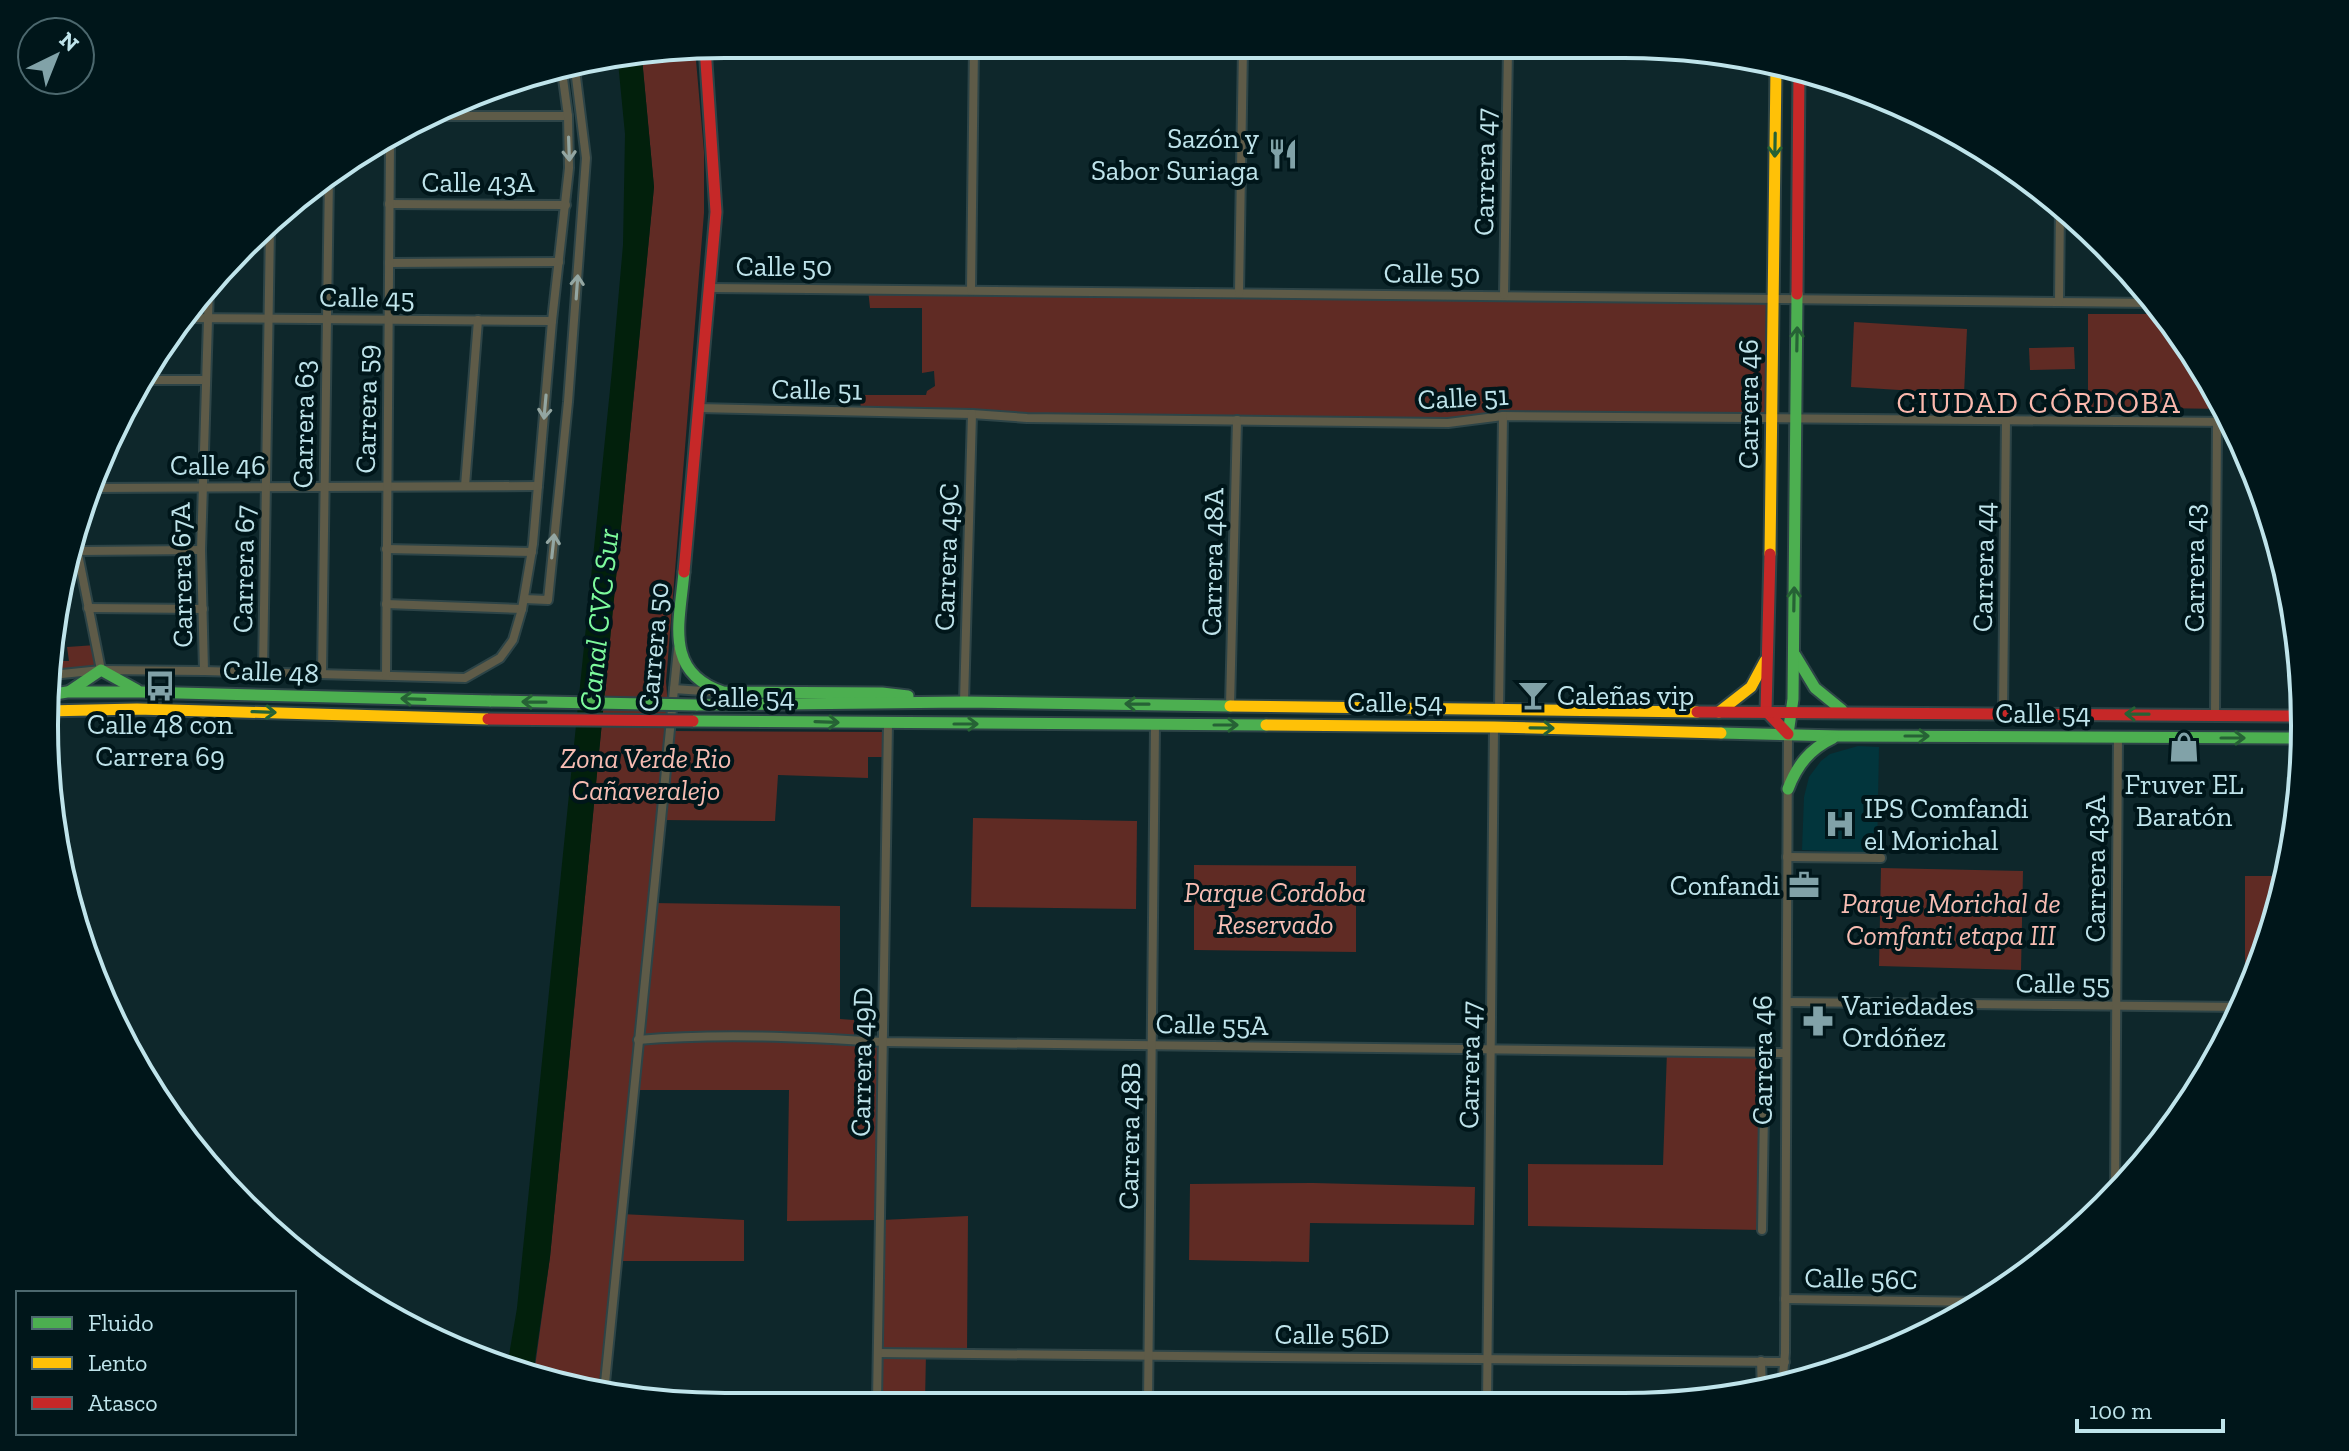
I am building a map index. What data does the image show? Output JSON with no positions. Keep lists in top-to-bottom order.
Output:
{
  "streets": {
    "main road": [
      "Carrera 46",
      "Carrera 50",
      "Calle 48",
      "Calle 54"
    ],
    "street": [
      "Carrera 47",
      "Calle 43A",
      "Calle 50",
      "Calle 45",
      "Calle 51",
      "Carrera 59",
      "Carrera 63",
      "Calle 46",
      "Carrera 49C",
      "Carrera 48A",
      "Carrera 44",
      "Carrera 43",
      "Carrera 67",
      "Carrera 67A",
      "Carrera 43A",
      "Calle 55",
      "Calle 55A",
      "Carrera 49D",
      "Carrera 48B",
      "Calle 56C",
      "Calle 56D"
    ]
  },
  "crossings": [
    ["Carrera 47", "Calle 50"],
    ["Carrera 47", "Calle 54"],
    ["Carrera 47", "Calle 55A"],
    ["Carrera 47", "Calle 56D"],
    ["Calle 43A", "Carrera 59"],
    ["Calle 50", "Carrera 46"],
    ["Calle 50", "Carrera 50"],
    ["Calle 45", "Carrera 59"],
    ["Calle 45", "Carrera 63"],
    ["Calle 45", "Carrera 67"],
    ["Calle 45", "Carrera 67A"],
    ["Calle 51", "Carrera 46"],
    ["Calle 51", "Carrera 49C"],
    ["Calle 51", "Carrera 48A"],
    ["Calle 51", "Carrera 44"],
    ["Calle 51", "Carrera 43"],
    ["Calle 51", "Carrera 50"],
    ["Carrera 46", "Calle 54"],
    ["Carrera 46", "Calle 55"],
    ["Carrera 46", "Calle 55A"],
    ["Carrera 46", "Calle 56C"],
    ["Carrera 46", "Calle 56D"],
    ["Carrera 59", "Calle 46"],
    ["Carrera 59", "Calle 48"],
    ["Carrera 63", "Calle 46"],
    ["Carrera 63", "Calle 48"],
    ["Calle 46", "Carrera 67"],
    ["Calle 46", "Carrera 67A"],
    ["Carrera 49C", "Calle 54"],
    ["Carrera 48A", "Calle 54"],
    ["Carrera 44", "Calle 54"],
    ["Carrera 43", "Calle 54"],
    ["Carrera 67", "Calle 48"],
    ["Carrera 67A", "Calle 48"],
    ["Carrera 50", "Calle 54"],
    ["Carrera 50", "Calle 55A"],
    ["Calle 48", "Calle 54"],
    ["Calle 54", "Carrera 43A"],
    ["Calle 54", "Carrera 49D"],
    ["Calle 54", "Carrera 48B"],
    ["Carrera 43A", "Calle 55"],
    ["Calle 55A", "Carrera 49D"],
    ["Calle 55A", "Carrera 48B"],
    ["Carrera 49D", "Calle 56D"],
    ["Carrera 48B", "Calle 56D"]
  ],
  "districts": ["CIUDAD CÓRDOBA"],
  "water": ["Canal CVC Sur"],
  "parks": ["Zona Verde Rio Cañaveralejo", "Parque Cordoba Reservado", "Parque Morichal de Comfanti etapa III"],
  "places": {
    "restaurant": ["Sazón y Sabor Suriaga"],
    "bus stop": ["Calle 48 con Carrera 69"],
    "bar": ["Caleñas vip"],
    "shop": ["Fruver EL Baratón"],
    "hospital": ["IPS Comfandi el Morichal"],
    "office": ["Confandi"],
    "pharmacy": ["Variedades Ordóñez"]
  },
  "legend": ["Fluido", "Lento", "Atasco"],
  "scale_bar": "100 m",
  "north": "top right"
}
